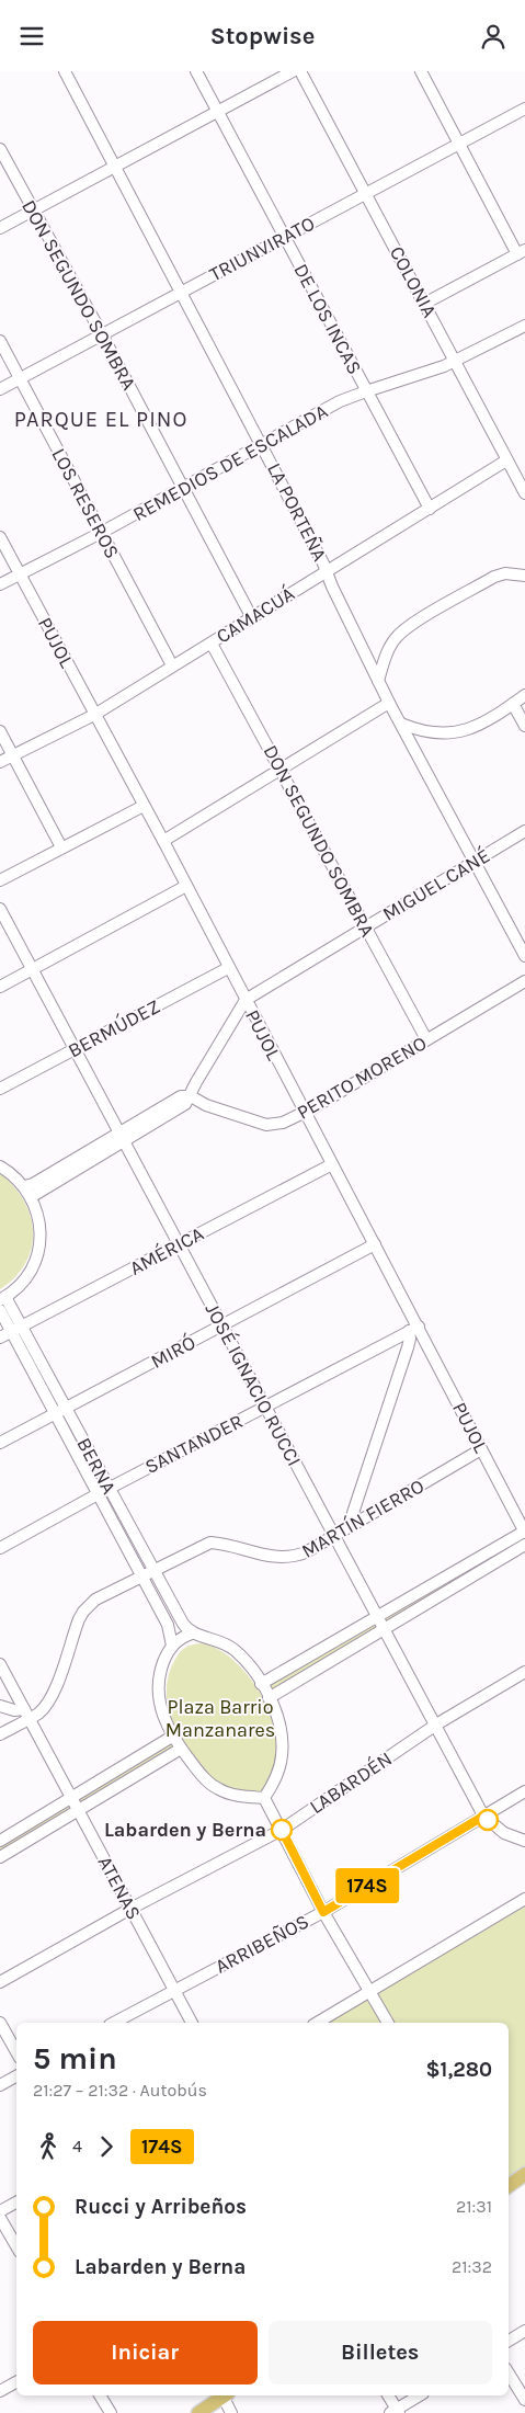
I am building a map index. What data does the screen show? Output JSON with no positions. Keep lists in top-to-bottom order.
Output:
{
  "streets": {
    "street": [
      "TRIUNVIRATO",
      "COLONIA",
      "DON SEGUNDO SOMBRA",
      "DE LOS INCAS",
      "REMEDIOS DE ESCALADA",
      "LOS RESEROS",
      "LA PORTEÑA",
      "CAMACUÁ",
      "PUJOL",
      "MIGUEL CANÉ",
      "BERMÚDEZ",
      "PERITO MORENO",
      "AMÉRICA",
      "MIRÓ",
      "JOSÉ IGNACIO RUCCI",
      "SANTANDER",
      "BERNA",
      "MARTÍN FIERRO",
      "LABARDÉN",
      "ATENAS",
      "ARRIBEÑOS"
    ]
  },
  "crossings": [
    ["TRIUNVIRATO", "COLONIA"],
    ["TRIUNVIRATO", "DON SEGUNDO SOMBRA"],
    ["TRIUNVIRATO", "DE LOS INCAS"],
    ["TRIUNVIRATO", "LOS RESEROS"],
    ["TRIUNVIRATO", "LA PORTEÑA"],
    ["COLONIA", "REMEDIOS DE ESCALADA"],
    ["COLONIA", "CAMACUÁ"],
    ["DON SEGUNDO SOMBRA", "REMEDIOS DE ESCALADA"],
    ["DON SEGUNDO SOMBRA", "CAMACUÁ"],
    ["DON SEGUNDO SOMBRA", "MIGUEL CANÉ"],
    ["DON SEGUNDO SOMBRA", "PERITO MORENO"],
    ["DE LOS INCAS", "REMEDIOS DE ESCALADA"],
    ["DE LOS INCAS", "CAMACUÁ"],
    ["REMEDIOS DE ESCALADA", "LOS RESEROS"],
    ["REMEDIOS DE ESCALADA", "LA PORTEÑA"],
    ["REMEDIOS DE ESCALADA", "PUJOL"],
    ["LOS RESEROS", "CAMACUÁ"],
    ["LA PORTEÑA", "CAMACUÁ"],
    ["LA PORTEÑA", "MIGUEL CANÉ"],
    ["CAMACUÁ", "PUJOL"],
    ["PUJOL", "MIGUEL CANÉ"],
    ["PUJOL", "BERMÚDEZ"],
    ["PUJOL", "PERITO MORENO"],
    ["PUJOL", "AMÉRICA"],
    ["PUJOL", "MIRÓ"],
    ["PUJOL", "SANTANDER"],
    ["PUJOL", "MARTÍN FIERRO"],
    ["MIGUEL CANÉ", "PERITO MORENO"],
    ["BERMÚDEZ", "JOSÉ IGNACIO RUCCI"],
    ["AMÉRICA", "JOSÉ IGNACIO RUCCI"],
    ["AMÉRICA", "BERNA"],
    ["MIRÓ", "JOSÉ IGNACIO RUCCI"],
    ["MIRÓ", "BERNA"],
    ["JOSÉ IGNACIO RUCCI", "SANTANDER"],
    ["JOSÉ IGNACIO RUCCI", "MARTÍN FIERRO"],
    ["JOSÉ IGNACIO RUCCI", "LABARDÉN"],
    ["JOSÉ IGNACIO RUCCI", "ARRIBEÑOS"],
    ["SANTANDER", "BERNA"],
    ["BERNA", "MARTÍN FIERRO"],
    ["MARTÍN FIERRO", "ATENAS"],
    ["LABARDÉN", "ATENAS"],
    ["ATENAS", "ARRIBEÑOS"]
  ],
  "districts": ["PARQUE EL PINO"],
  "parks": ["Plaza Barrio Manzanares"],
  "places": ["Labarden y Berna"],
  "lines": ["bus line 174S"],
  "page": {
    "header": "Stopwise",
    "on_map": "174S",
    "heading": ["5 min", "21:27 – 21:32 · Autobús", "$1,280"],
    "legs": ["4", "174S"],
    "list": [
      {
        "name": "Rucci y Arribeños",
        "value": "21:31"
      },
      {
        "name": "Labarden y Berna",
        "value": "21:32"
      }
    ],
    "buttons": ["Iniciar", "Billetes"]
  }
}
